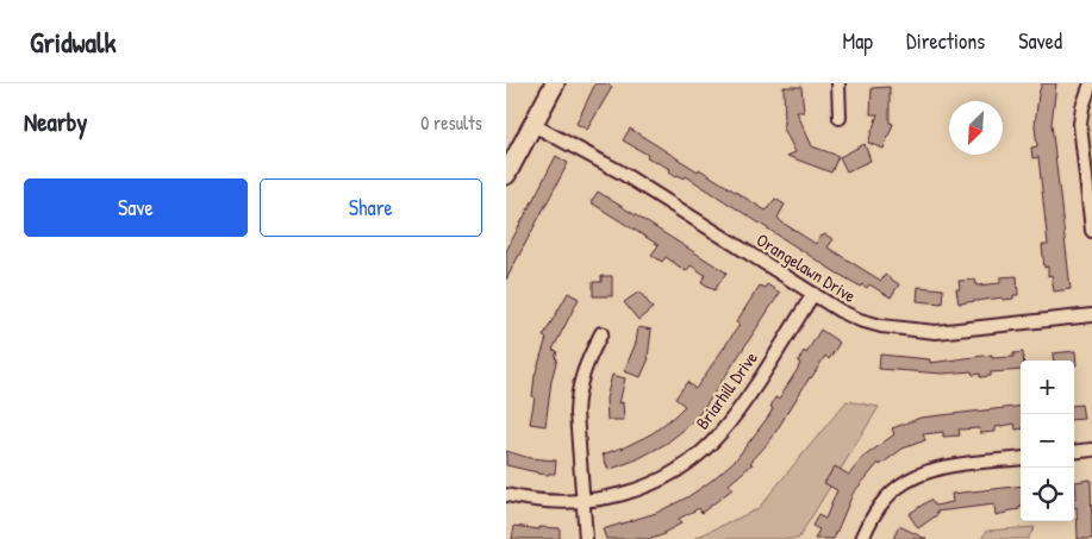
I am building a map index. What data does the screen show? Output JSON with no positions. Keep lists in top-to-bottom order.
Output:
{
  "streets": {
    "street": ["Orangelawn Drive", "Briarhill Drive"]
  },
  "crossings": [
    ["Orangelawn Drive", "Briarhill Drive"]
  ],
  "north": "bottom left",
  "page": {
    "header": "Gridwalk",
    "nav": ["Map", "Directions", "Saved"],
    "heading": ["Nearby", "0 results"],
    "buttons": ["Save", "Share"],
    "map_buttons": ["+", "−"]
  }
}
